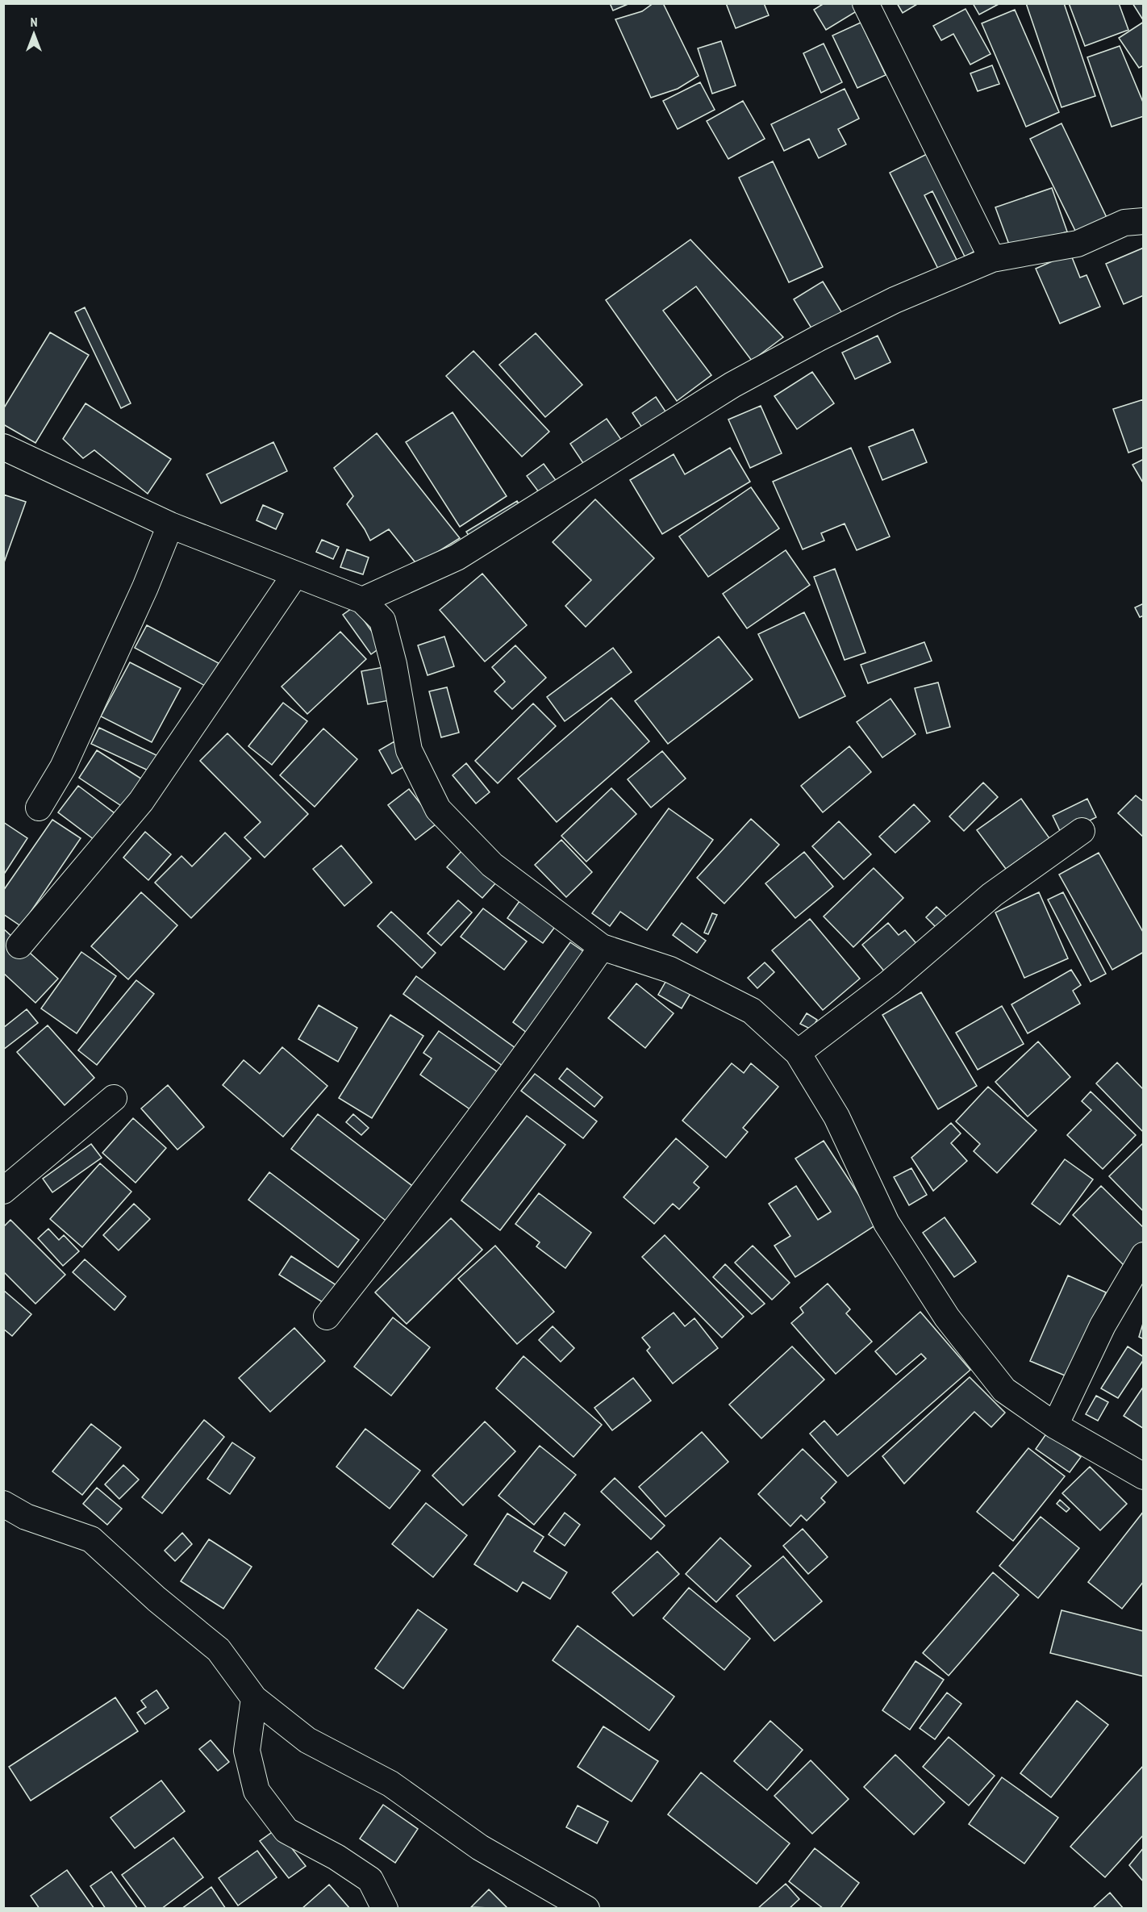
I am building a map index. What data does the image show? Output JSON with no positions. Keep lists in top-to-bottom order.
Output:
{
  "north": "top"
}
